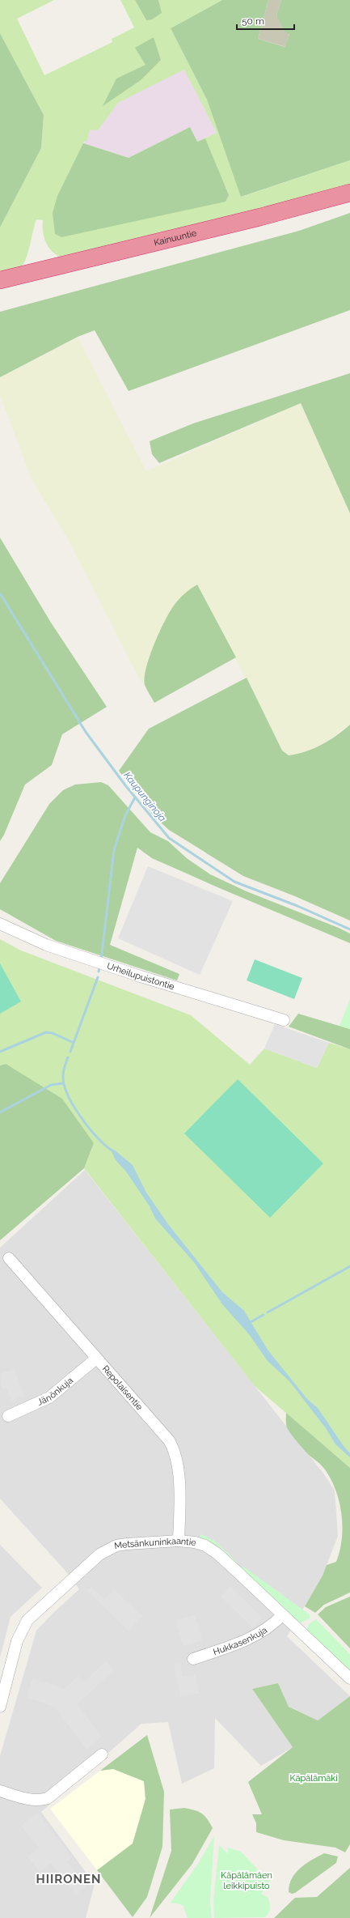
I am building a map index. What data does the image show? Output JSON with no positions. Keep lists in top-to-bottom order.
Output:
{
  "streets": {
    "highway": ["Kainuuntie"],
    "street": [
      "Urheilupuistontie",
      "Repolaisentie",
      "Jänönkuja",
      "Metsänkuninkaantie",
      "Hukkasenkuja"
    ]
  },
  "crossings": [
    ["Repolaisentie", "Jänönkuja"],
    ["Repolaisentie", "Metsänkuninkaantie"],
    ["Metsänkuninkaantie", "Hukkasenkuja"]
  ],
  "districts": ["HIIRONEN"],
  "water": ["Kaupunginoja"],
  "parks": ["Käpälämäki", "Käpälämäen leikkipuisto"],
  "scale_bar": "50 m"
}
